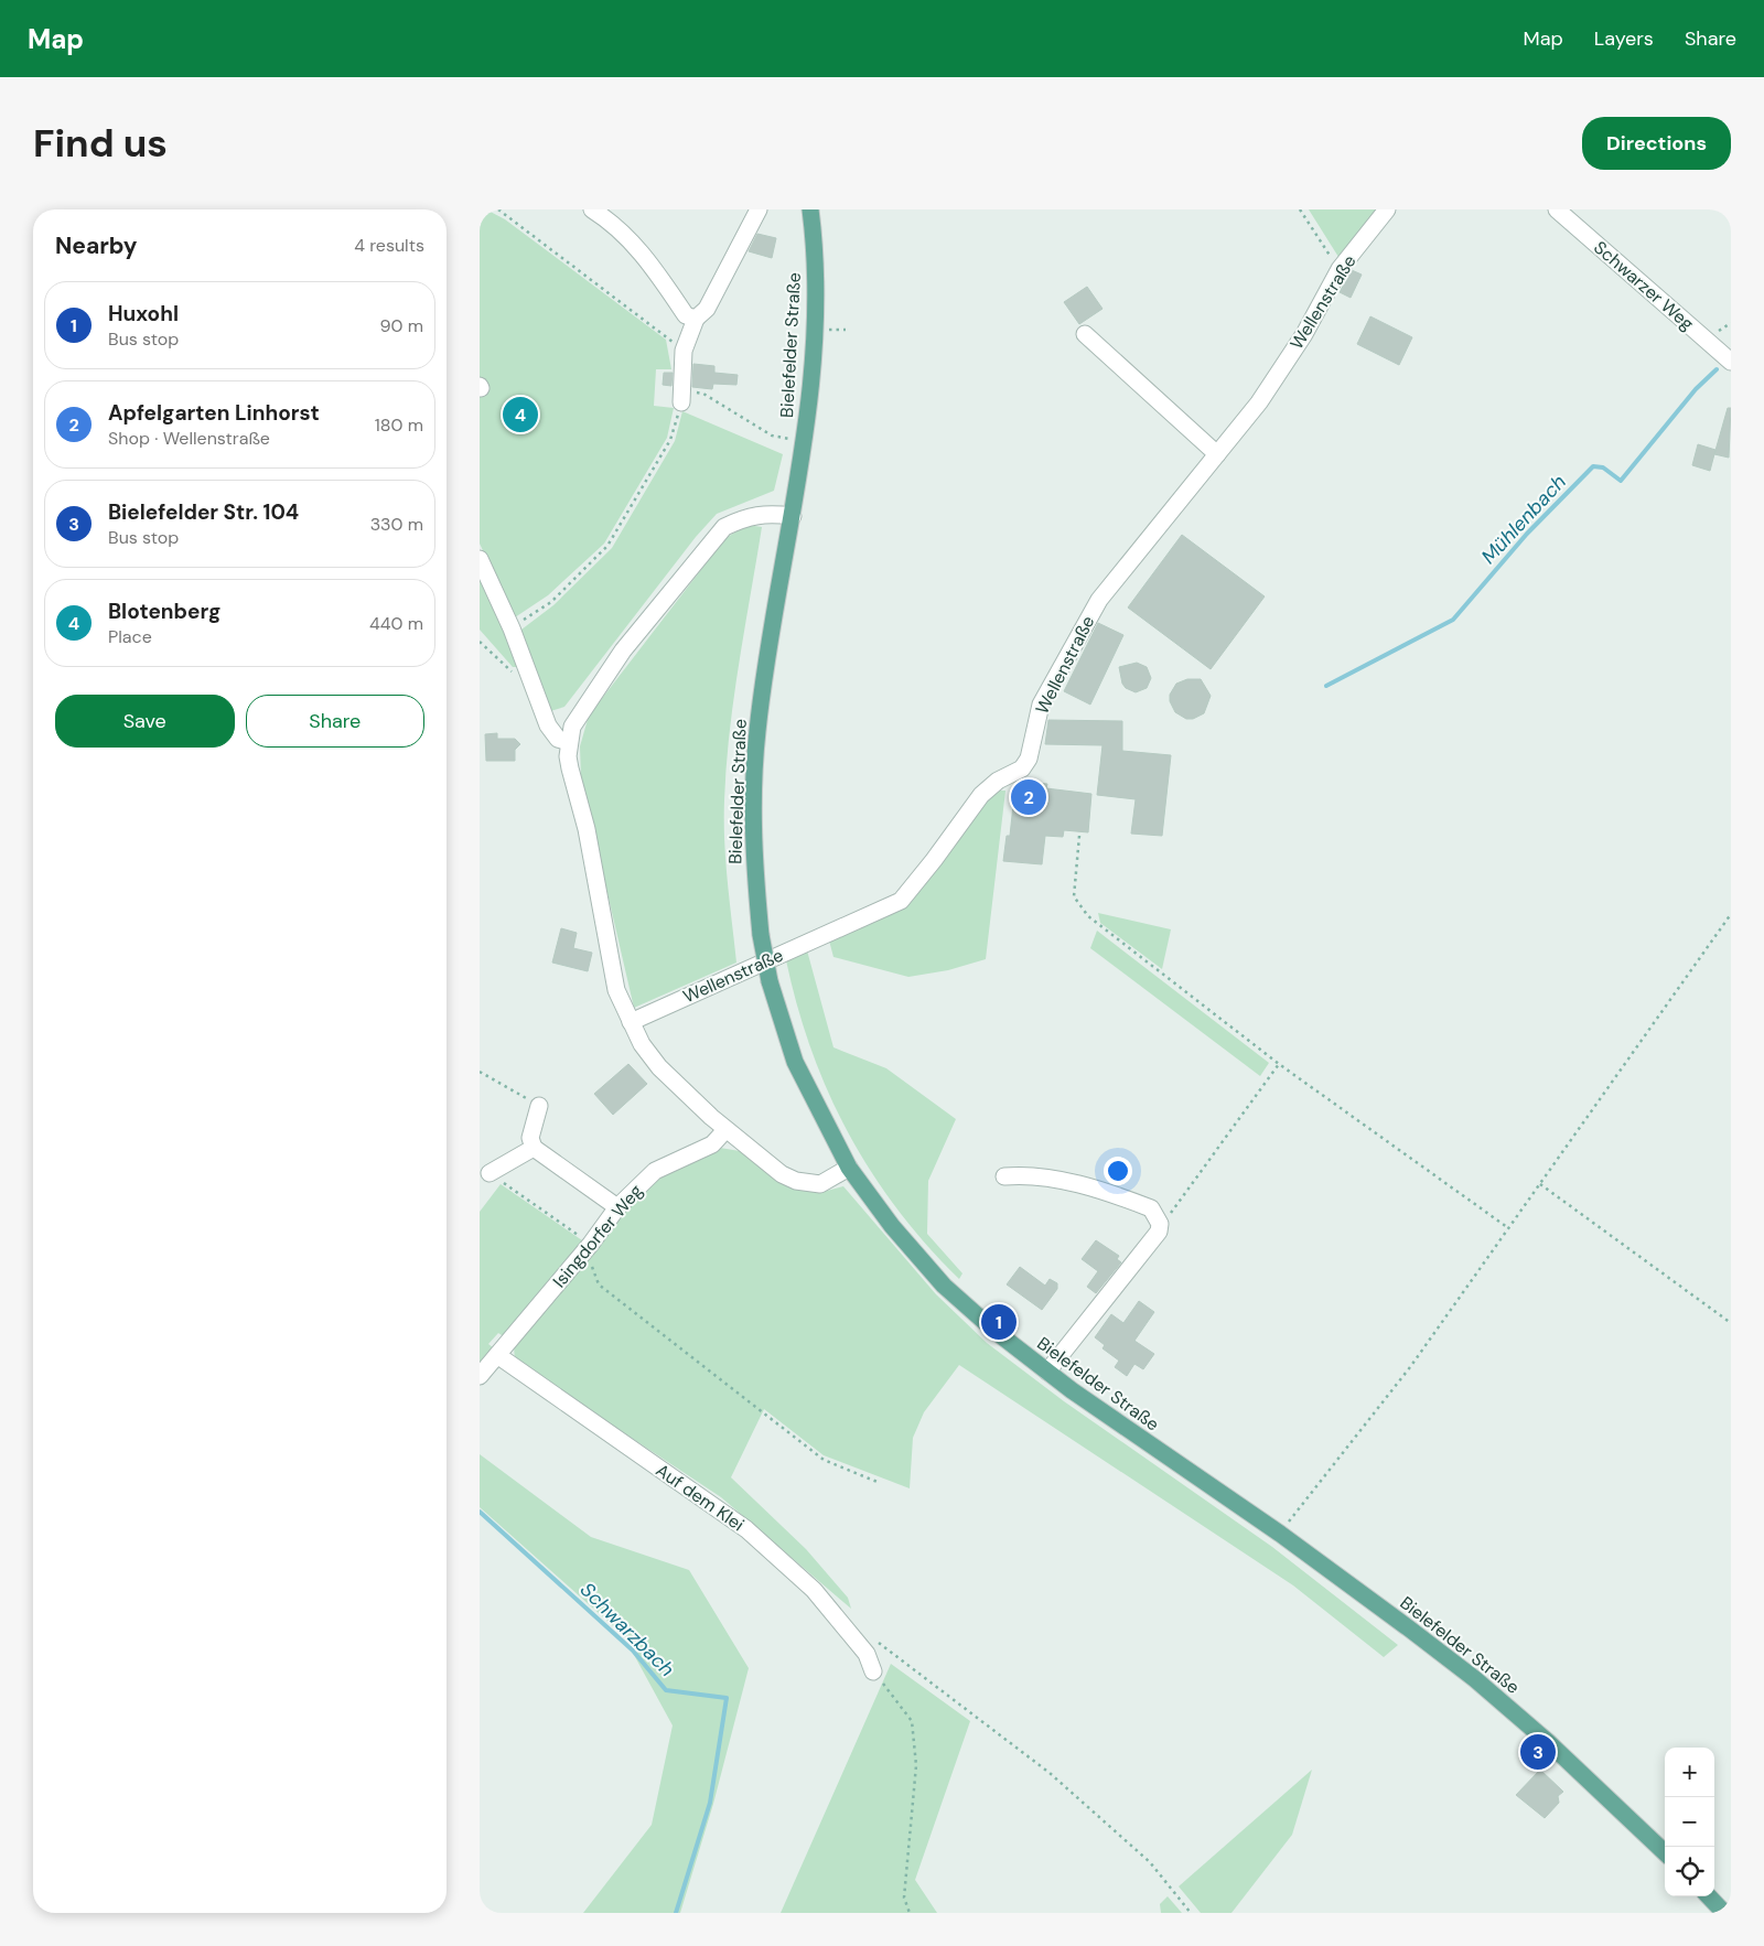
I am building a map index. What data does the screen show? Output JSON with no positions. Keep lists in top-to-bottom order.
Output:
{
  "streets": {
    "main road": ["Bielefelder Straße"],
    "street": [
      "Schwarzer Weg",
      "Wellenstraße",
      "Isingdorfer Weg",
      "Auf dem Klei"
    ]
  },
  "crossings": [
    ["Isingdorfer Weg", "Auf dem Klei"]
  ],
  "water": ["Mühlenbach", "Schwarzbach"],
  "page": {
    "header": "Map",
    "nav": ["Map", "Layers", "Share"],
    "buttons": [
      "Directions",
      ["Save", "Share"]
    ],
    "title": "Find us",
    "heading": ["Nearby", "4 results"],
    "list": [
      {
        "mark": "1",
        "name": "Huxohl",
        "note": "Bus stop",
        "value": "90 m"
      },
      {
        "mark": "2",
        "name": "Apfelgarten Linhorst",
        "note": "Shop · Wellenstraße",
        "value": "180 m"
      },
      {
        "mark": "3",
        "name": "Bielefelder Str. 104",
        "note": "Bus stop",
        "value": "330 m"
      },
      {
        "mark": "4",
        "name": "Blotenberg",
        "note": "Place",
        "value": "440 m"
      }
    ],
    "pins": [
      "4",
      "2",
      "1",
      "3"
    ],
    "map_buttons": ["+", "−"]
  }
}
